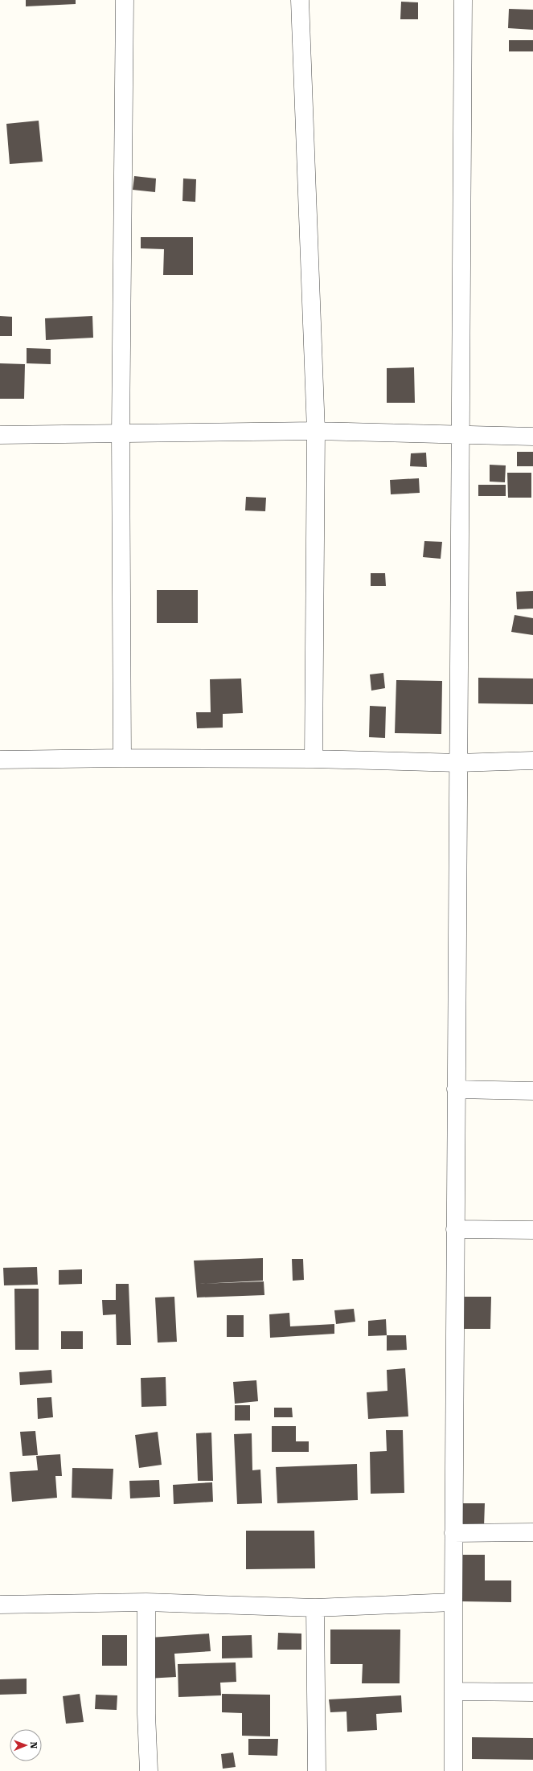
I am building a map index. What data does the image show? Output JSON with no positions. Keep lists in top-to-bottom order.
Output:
{
  "north": "right"
}
